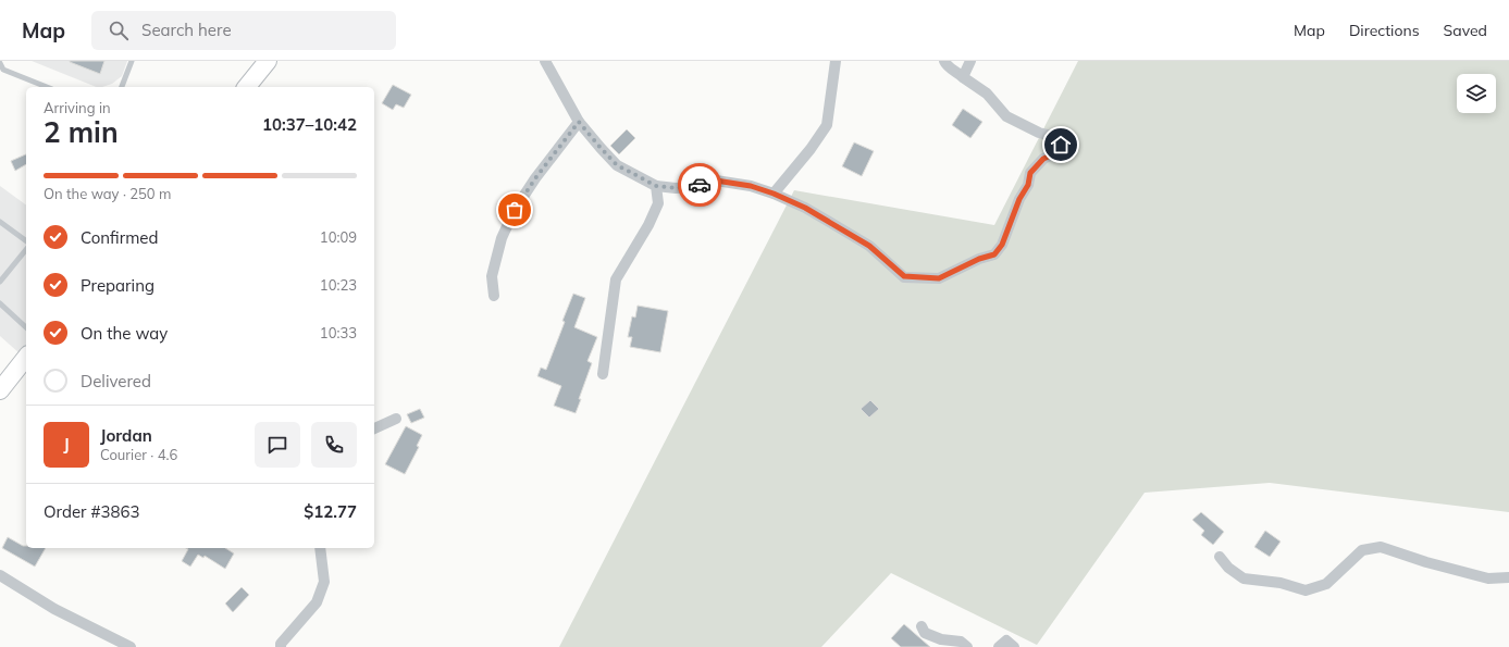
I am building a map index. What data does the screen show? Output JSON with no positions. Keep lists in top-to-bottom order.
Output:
{
  "page": {
    "header": "Map",
    "search": "Search here",
    "nav": ["Map", "Directions", "Saved"],
    "heading": ["2 min", "Arriving in", "10:37–10:42"],
    "panel": [
      "Jordan",
      "Courier · 4.6",
      "Order #3863",
      "$12.77"
    ],
    "bar": "On the way · 250 m",
    "list": [
      ["Confirmed", "10:09"],
      ["Preparing", "10:23"],
      ["On the way", "10:33"],
      "Delivered"
    ],
    "round": "J"
  }
}
